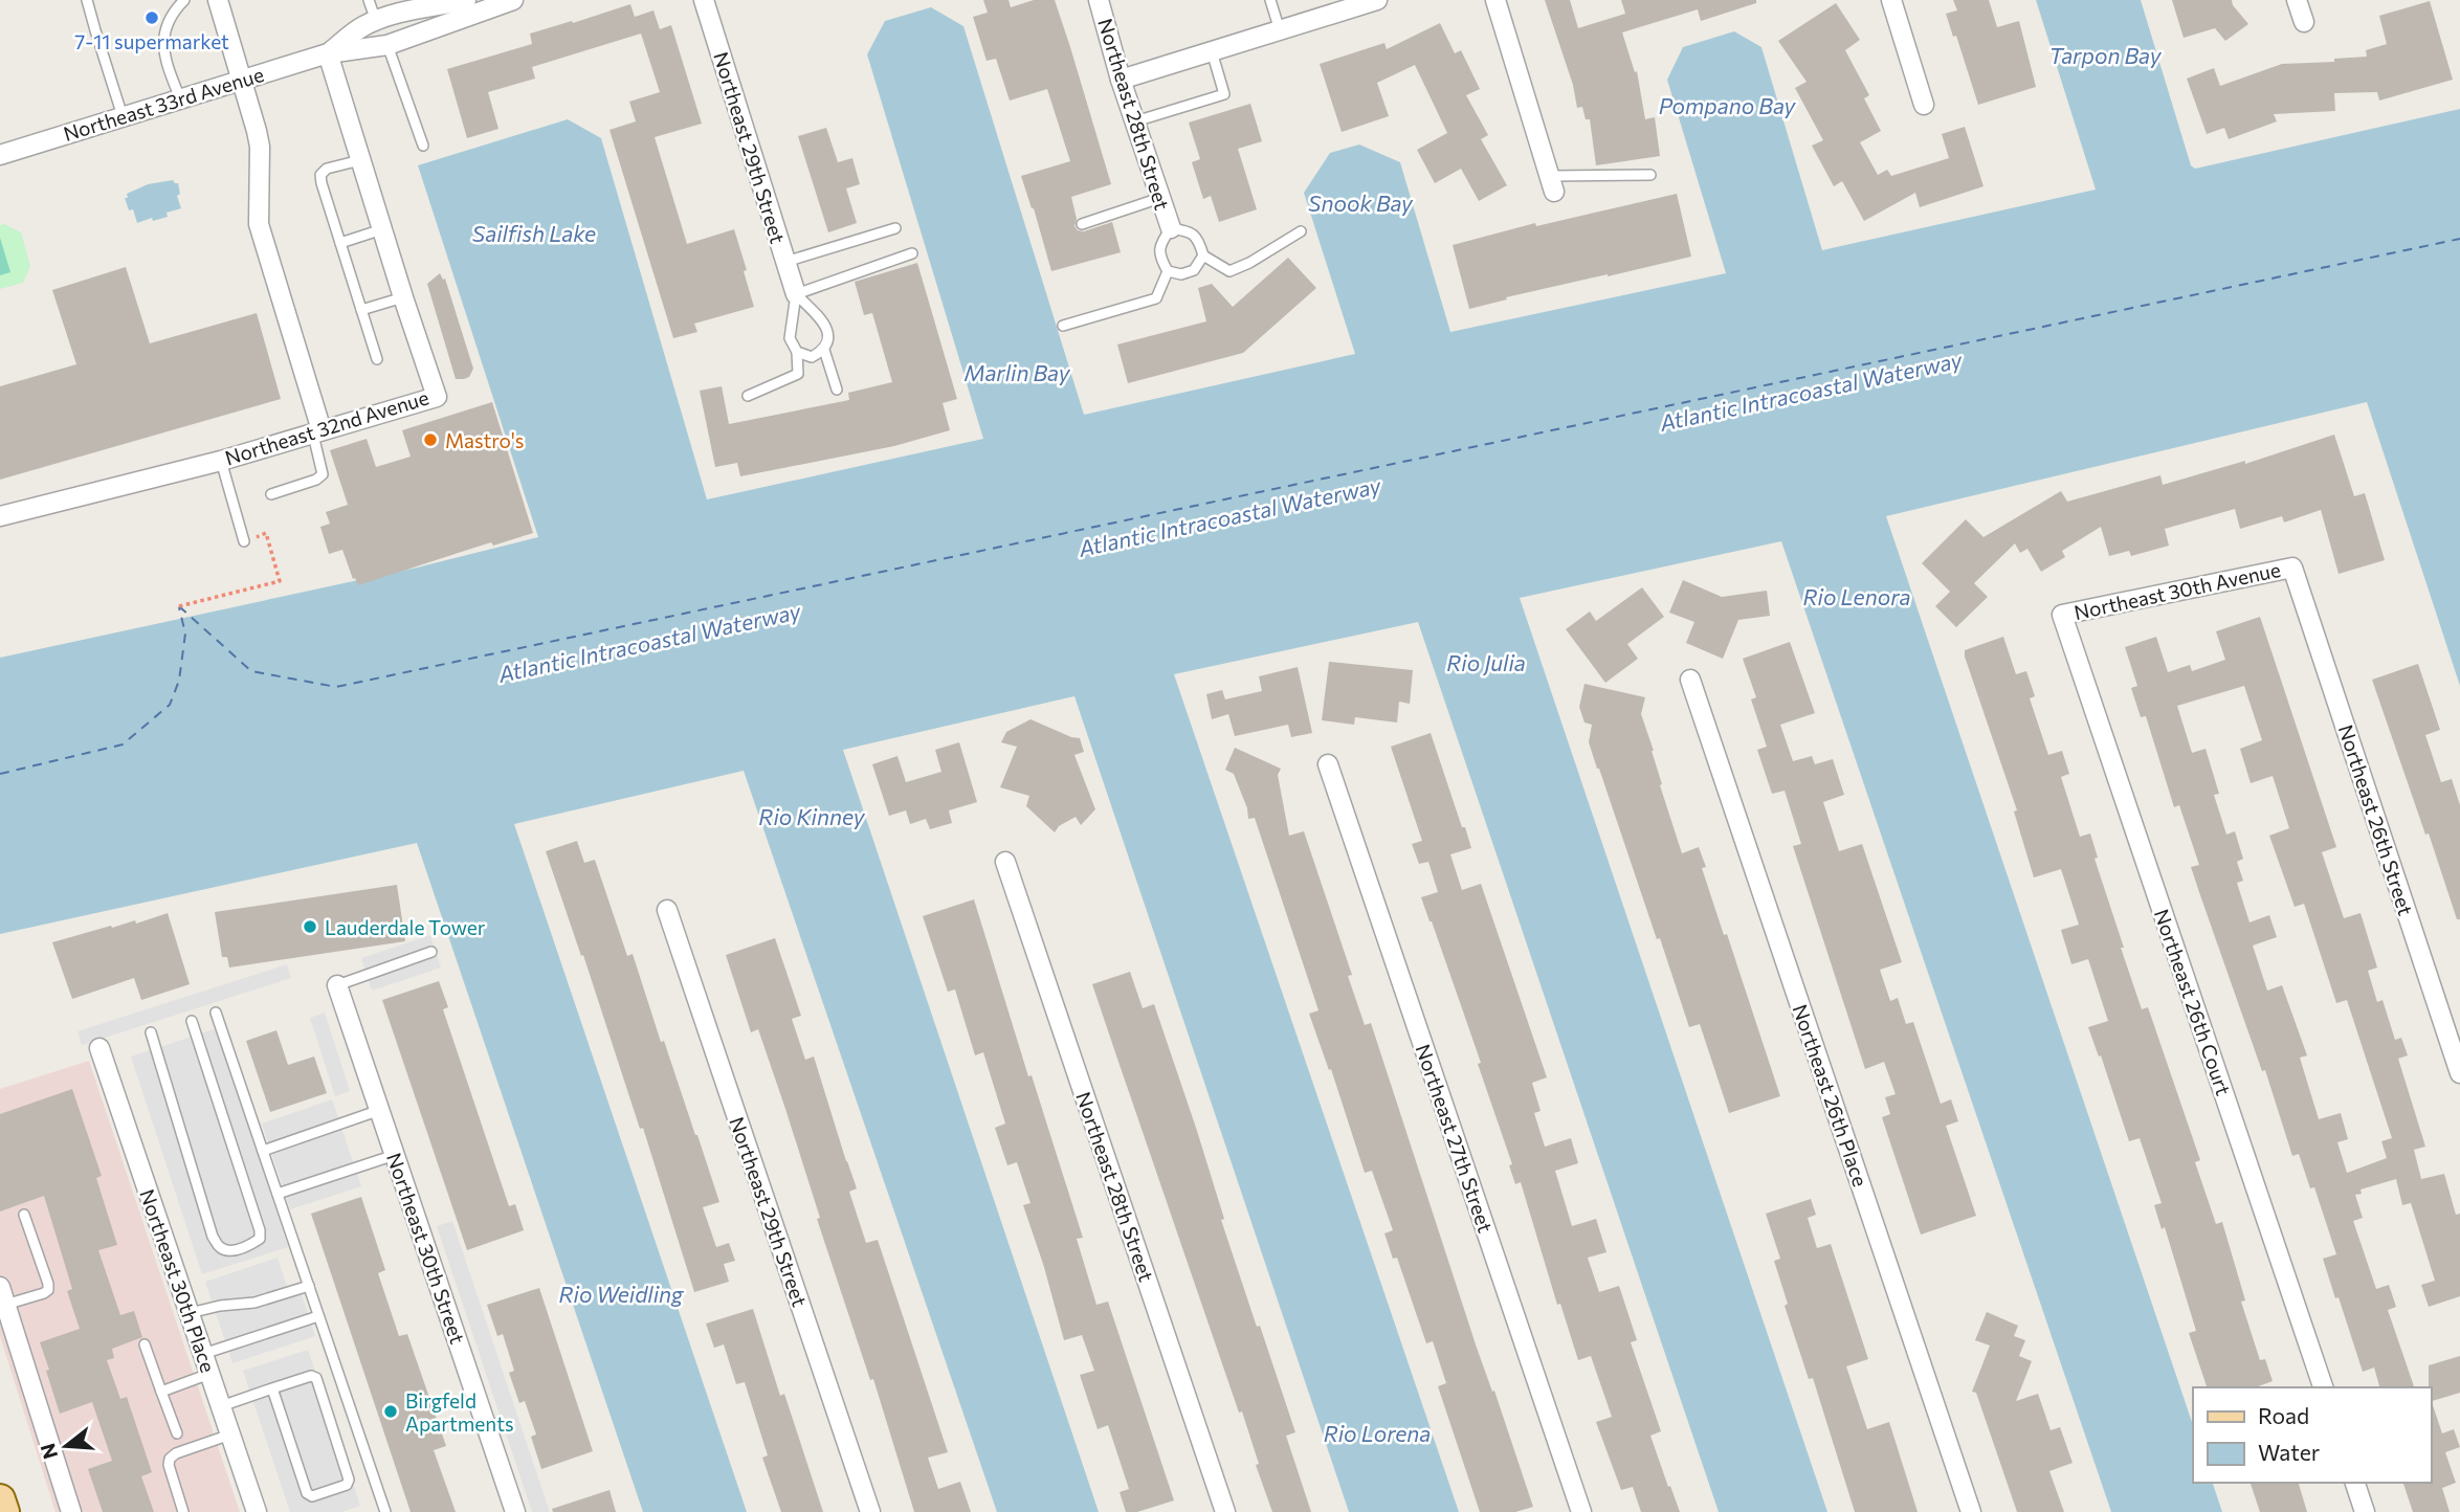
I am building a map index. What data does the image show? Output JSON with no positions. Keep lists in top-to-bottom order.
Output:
{
  "streets": {
    "street": [
      "Northeast 33rd Avenue",
      "Northeast 28th Street",
      "Northeast 29th Street",
      "Northeast 32nd Avenue",
      "Northeast 30th Avenue",
      "Northeast 26th Street",
      "Northeast 26th Court",
      "Northeast 26th Place",
      "Northeast 27th Street",
      "Northeast 30th Street",
      "Northeast 30th Place"
    ]
  },
  "crossings": [
    ["Northeast 33rd Avenue", "Northeast 32nd Avenue"],
    ["Northeast 30th Avenue", "Northeast 26th Street"],
    ["Northeast 30th Avenue", "Northeast 26th Court"]
  ],
  "water": [
    "Tarpon Bay",
    "Pompano Bay",
    "Snook Bay",
    "Sailfish Lake",
    "Marlin Bay",
    "Atlantic Intracoastal Waterway",
    "Rio Lenora",
    "Rio Julia",
    "Rio Kinney",
    "Rio Weidling",
    "Rio Lorena"
  ],
  "places": [
    "7-11 supermarket",
    "Mastro's",
    "Lauderdale Tower",
    "Birgfeld Apartments"
  ],
  "legend": ["Road", "Water"],
  "north": "left"
}
